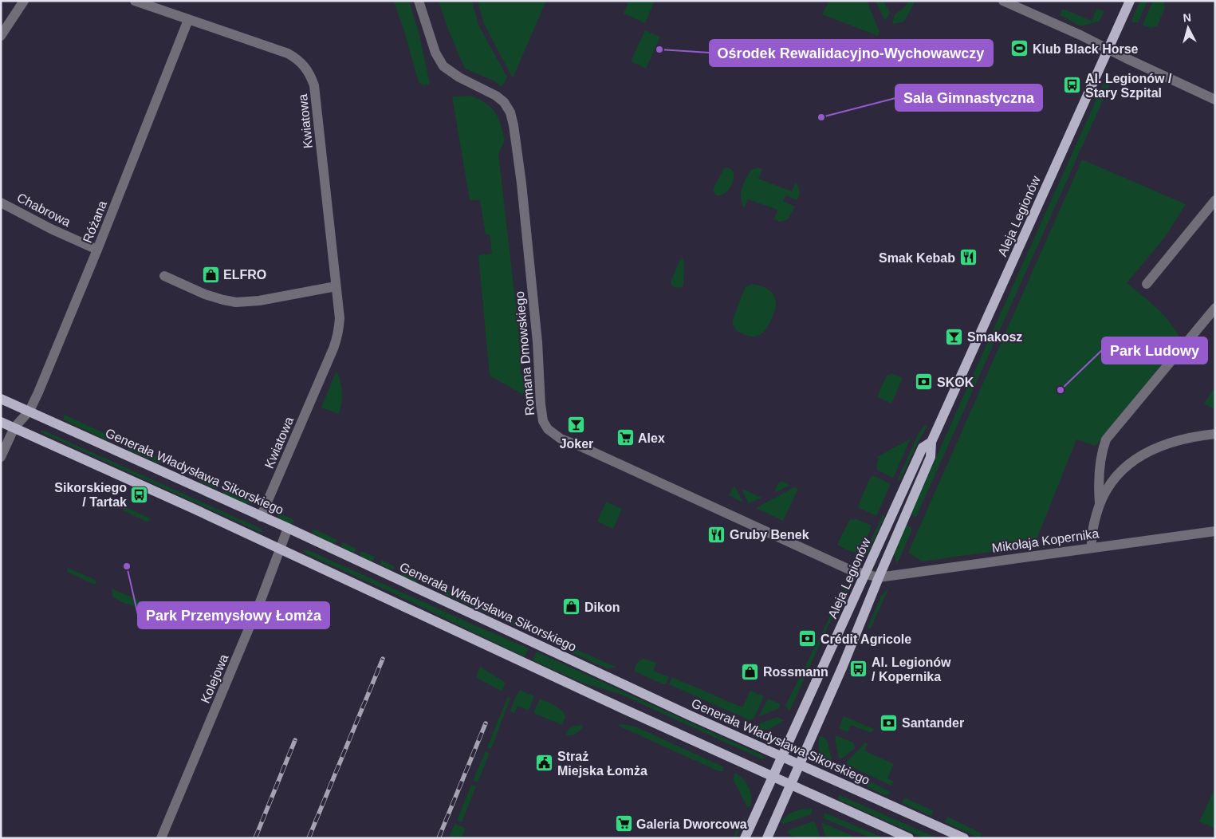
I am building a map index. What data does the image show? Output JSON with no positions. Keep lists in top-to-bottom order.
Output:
{
  "streets": {
    "main road": ["Aleja Legionów", "Generała Władysława Sikorskiego"],
    "street": [
      "Kwiatowa",
      "Chabrowa",
      "Różana",
      "Romana Dmowskiego",
      "Mikołaja Kopernika",
      "Kolejowa"
    ]
  },
  "crossings": [
    ["Kwiatowa", "Różana"],
    ["Kwiatowa", "Generała Władysława Sikorskiego"],
    ["Chabrowa", "Różana"],
    ["Aleja Legionów", "Romana Dmowskiego"],
    ["Aleja Legionów", "Generała Władysława Sikorskiego"],
    ["Aleja Legionów", "Mikołaja Kopernika"],
    ["Różana", "Generała Władysława Sikorskiego"],
    ["Romana Dmowskiego", "Mikołaja Kopernika"],
    ["Generała Władysława Sikorskiego", "Kolejowa"]
  ],
  "places": {
    "sports": ["Klub Black Horse"],
    "other": [
      "Ośrodek Rewalidacyjno-Wychowawczy",
      "Sala Gimnastyczna",
      "Park Ludowy",
      "Park Przemysłowy Łomża"
    ],
    "bus stop": ["Al. Legionów / Stary Szpital", "Sikorskiego / Tartak", "Al. Legionów / Kopernika"],
    "restaurant": ["Smak Kebab", "Gruby Benek"],
    "shop": ["ELFRO", "Dikon", "Rossmann"],
    "bar": ["Smakosz", "Joker"],
    "bank": ["SKOK", "Crédit Agricole", "Santander"],
    "supermarket": ["Alex", "Galeria Dworcowa"],
    "public building": ["Straż Miejska Łomża"]
  },
  "north": "top"
}
